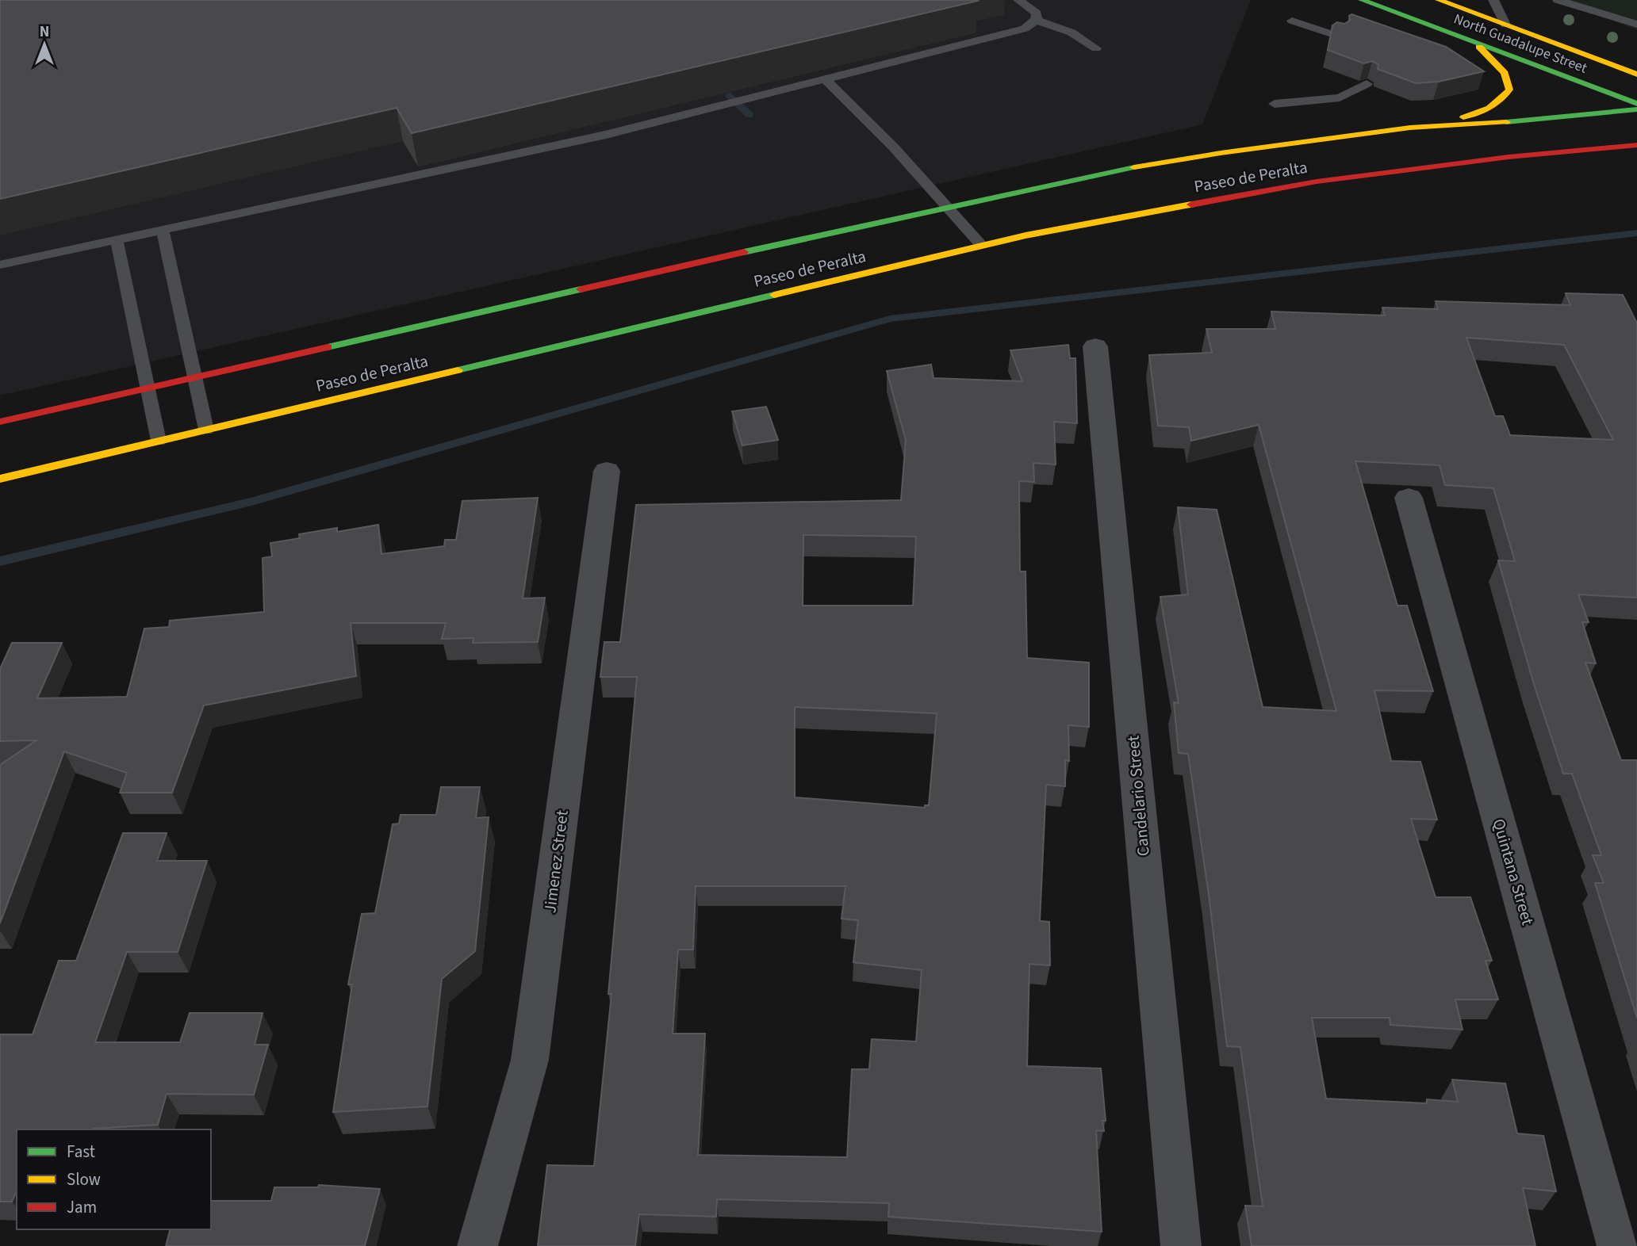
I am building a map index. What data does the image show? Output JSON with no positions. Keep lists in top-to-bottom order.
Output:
{
  "streets": {
    "main road": ["North Guadalupe Street", "Paseo de Peralta"],
    "street": ["Candelario Street", "Jimenez Street", "Quintana Street"]
  },
  "legend": ["Fast", "Slow", "Jam"],
  "north": "top"
}
